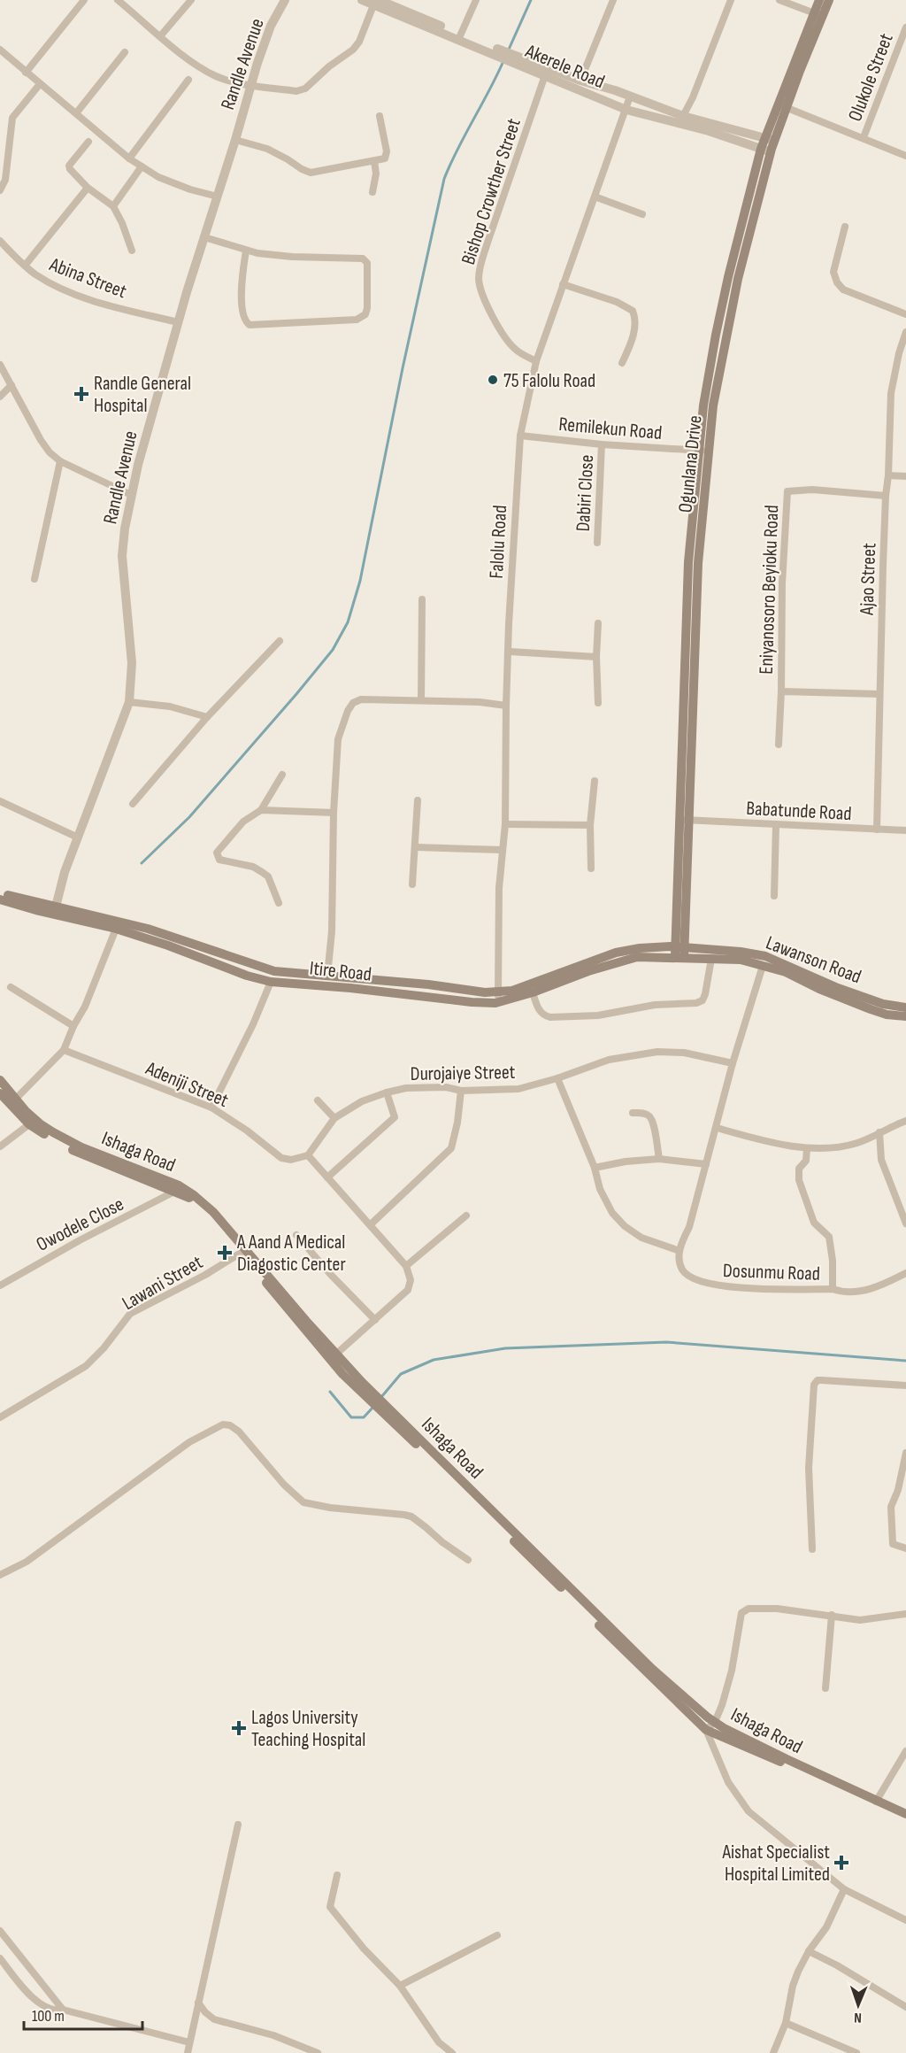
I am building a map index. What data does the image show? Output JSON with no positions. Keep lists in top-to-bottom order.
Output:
{
  "streets": {
    "main road": [
      "Ogunlana Drive",
      "Lawanson Road",
      "Itire Road",
      "Ishaga Road"
    ],
    "street": [
      "Randle Avenue",
      "Akerele Road",
      "Olukole Street",
      "Bishop Crowther Street",
      "Abina Street",
      "Remilekun Road",
      "Dabiri Close",
      "Falolu Road",
      "Ajao Street",
      "Eniyanosoro Beyioku Road",
      "Babatunde Road",
      "Durojaiye Street",
      "Adeniji Street",
      "Owodele Close",
      "Dosunmu Road",
      "Lawani Street"
    ]
  },
  "crossings": [
    ["Randle Avenue", "Abina Street"],
    ["Randle Avenue", "Itire Road"],
    ["Akerele Road", "Bishop Crowther Street"],
    ["Akerele Road", "Ogunlana Drive"],
    ["Akerele Road", "Falolu Road"],
    ["Bishop Crowther Street", "Falolu Road"],
    ["Remilekun Road", "Ogunlana Drive"],
    ["Remilekun Road", "Dabiri Close"],
    ["Remilekun Road", "Falolu Road"],
    ["Ogunlana Drive", "Babatunde Road"],
    ["Ogunlana Drive", "Lawanson Road"],
    ["Ogunlana Drive", "Itire Road"],
    ["Falolu Road", "Itire Road"],
    ["Ajao Street", "Eniyanosoro Beyioku Road"],
    ["Ajao Street", "Babatunde Road"],
    ["Lawanson Road", "Itire Road"],
    ["Durojaiye Street", "Adeniji Street"],
    ["Ishaga Road", "Owodele Close"],
    ["Ishaga Road", "Lawani Street"]
  ],
  "places": {
    "other": ["75 Falolu Road"],
    "health": [
      "Randle General Hospital",
      "A Aand A Medical Diagostic Center",
      "Lagos University Teaching Hospital",
      "Aishat Specialist Hospital Limited"
    ]
  },
  "scale_bar": "100 m",
  "north": "bottom"
}
